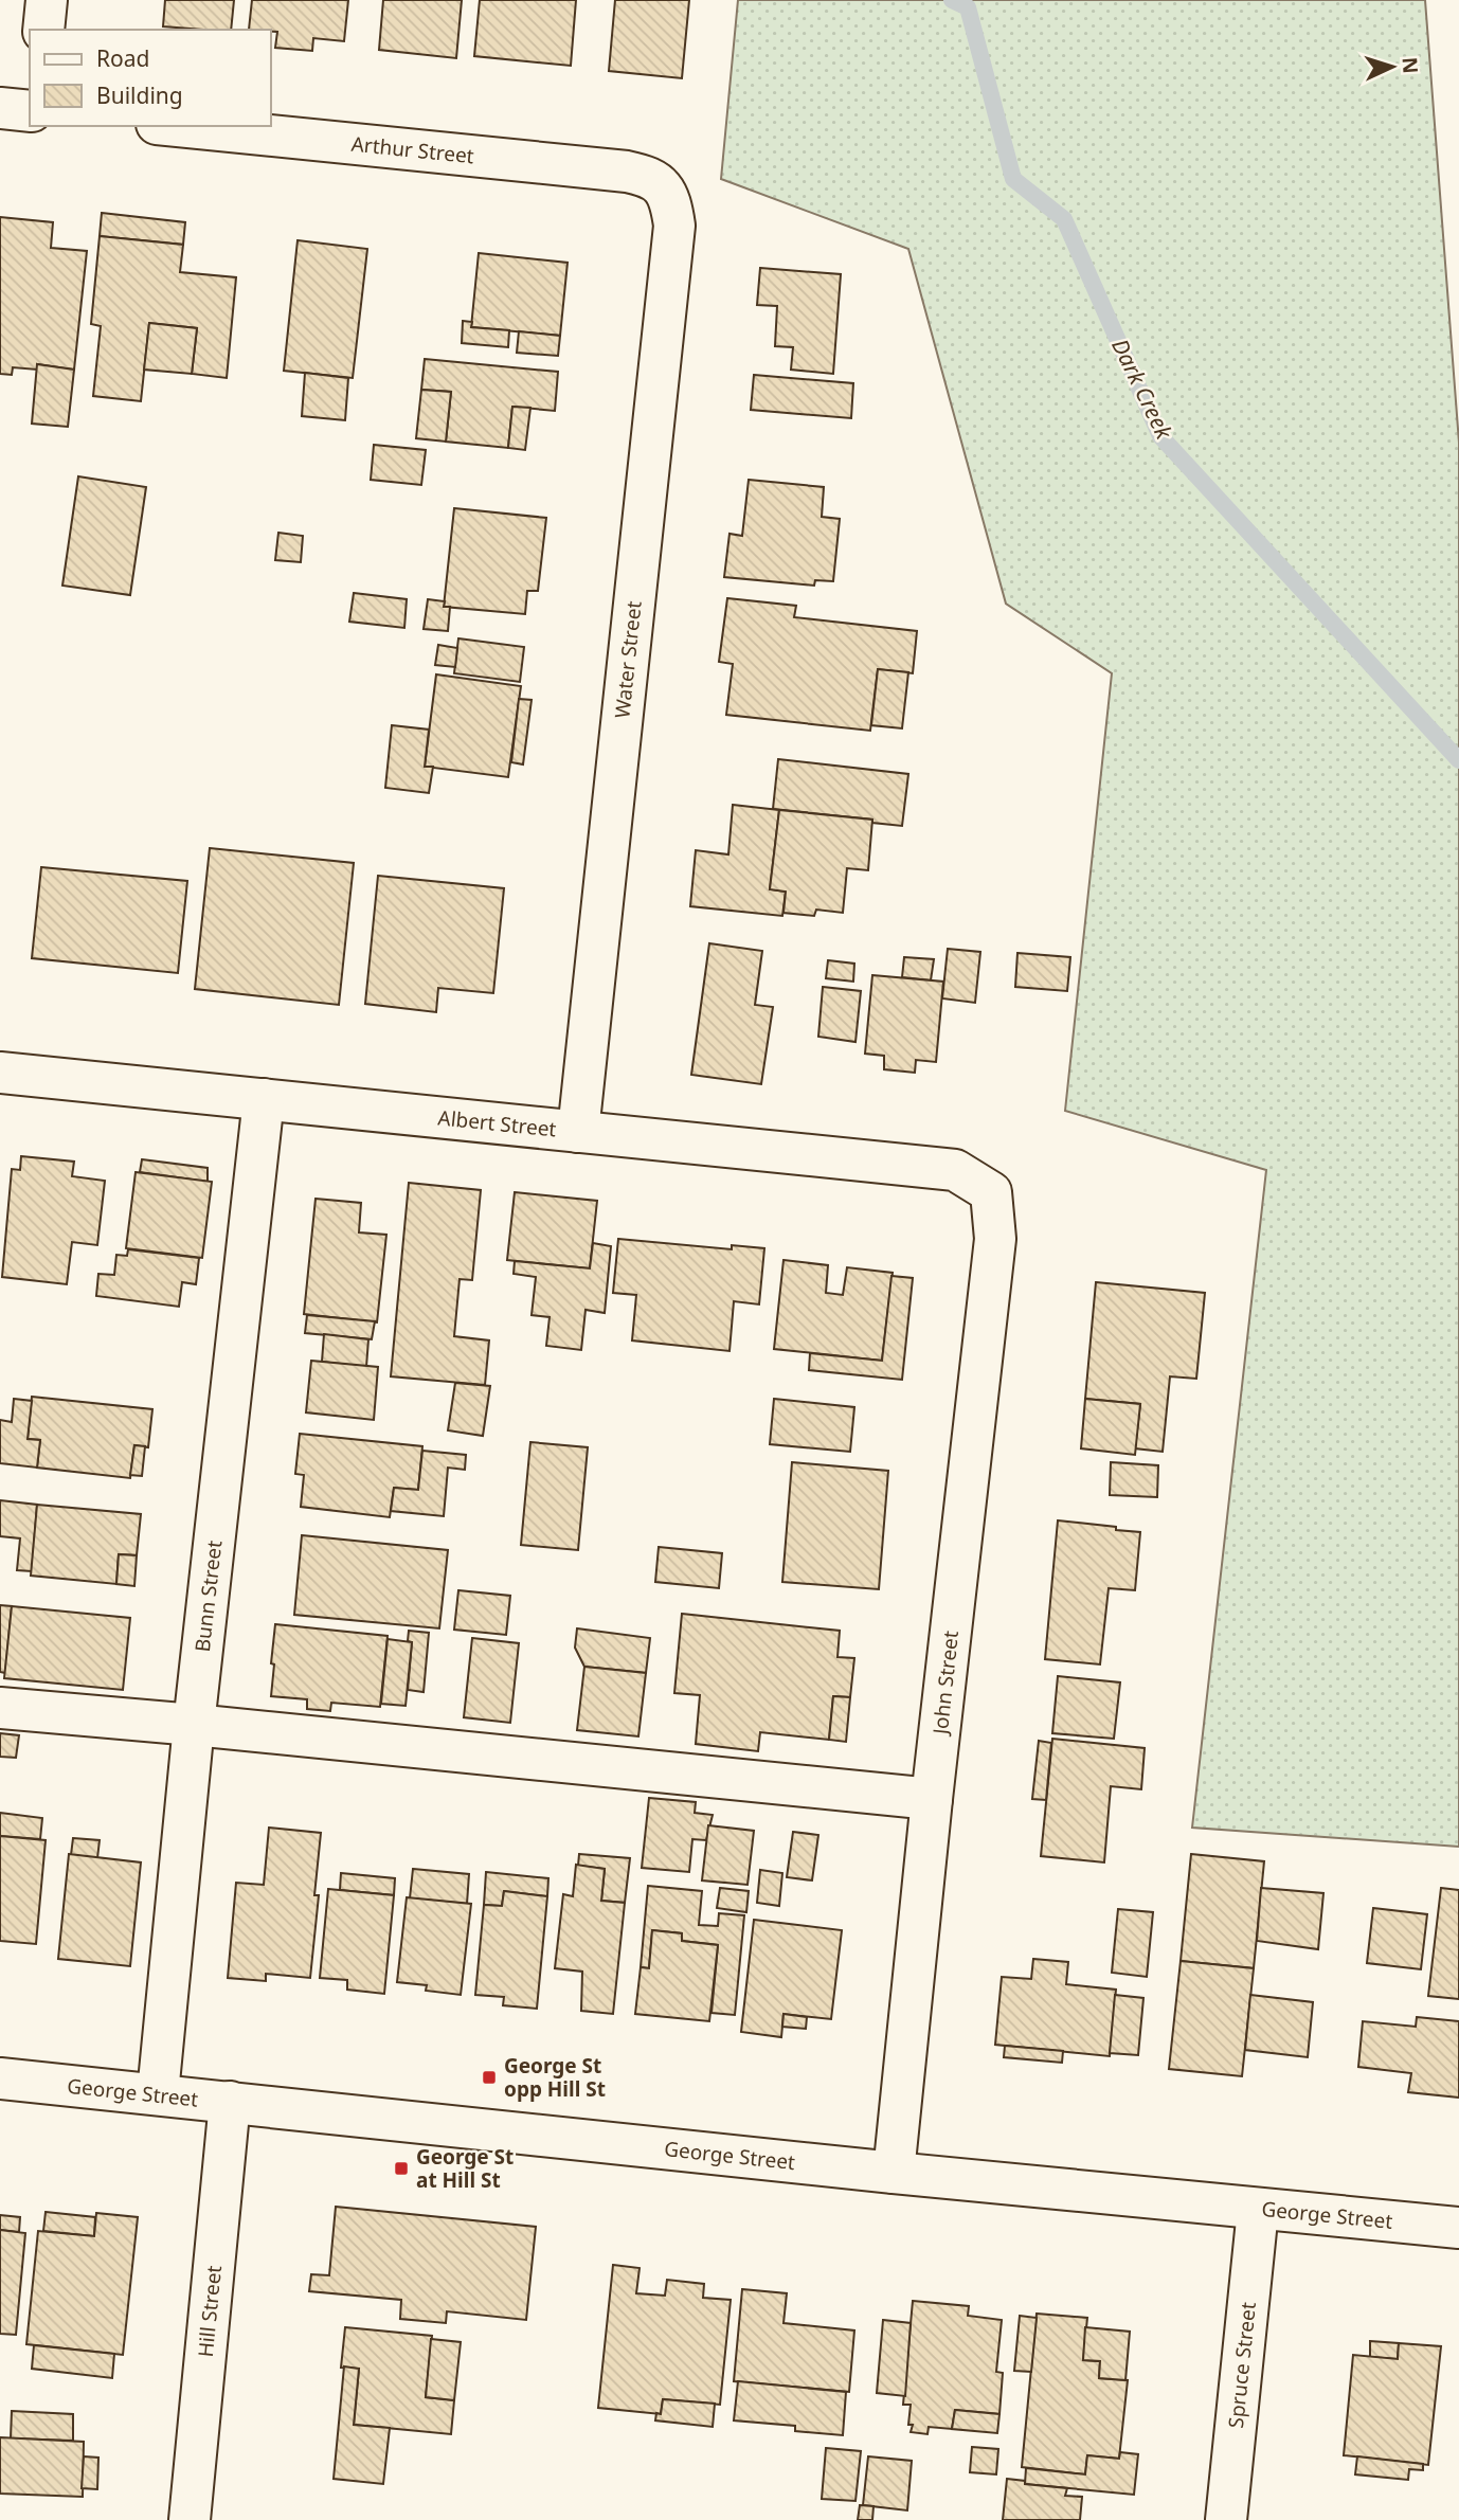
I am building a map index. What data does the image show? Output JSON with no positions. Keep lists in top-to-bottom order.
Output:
{
  "streets": {
    "street": [
      "Arthur Street",
      "Water Street",
      "Albert Street",
      "Bunn Street",
      "John Street",
      "George Street",
      "Hill Street",
      "Spruce Street"
    ]
  },
  "crossings": [
    ["Arthur Street", "Water Street"],
    ["Water Street", "Albert Street"],
    ["Albert Street", "Bunn Street"],
    ["Albert Street", "John Street"],
    ["Bunn Street", "George Street"],
    ["John Street", "George Street"],
    ["George Street", "Hill Street"],
    ["George Street", "Spruce Street"]
  ],
  "water": ["Dark Creek"],
  "places": {
    "transit": ["George St opp Hill St", "George St at Hill St"]
  },
  "legend": ["Road", "Building"],
  "north": "right"
}
